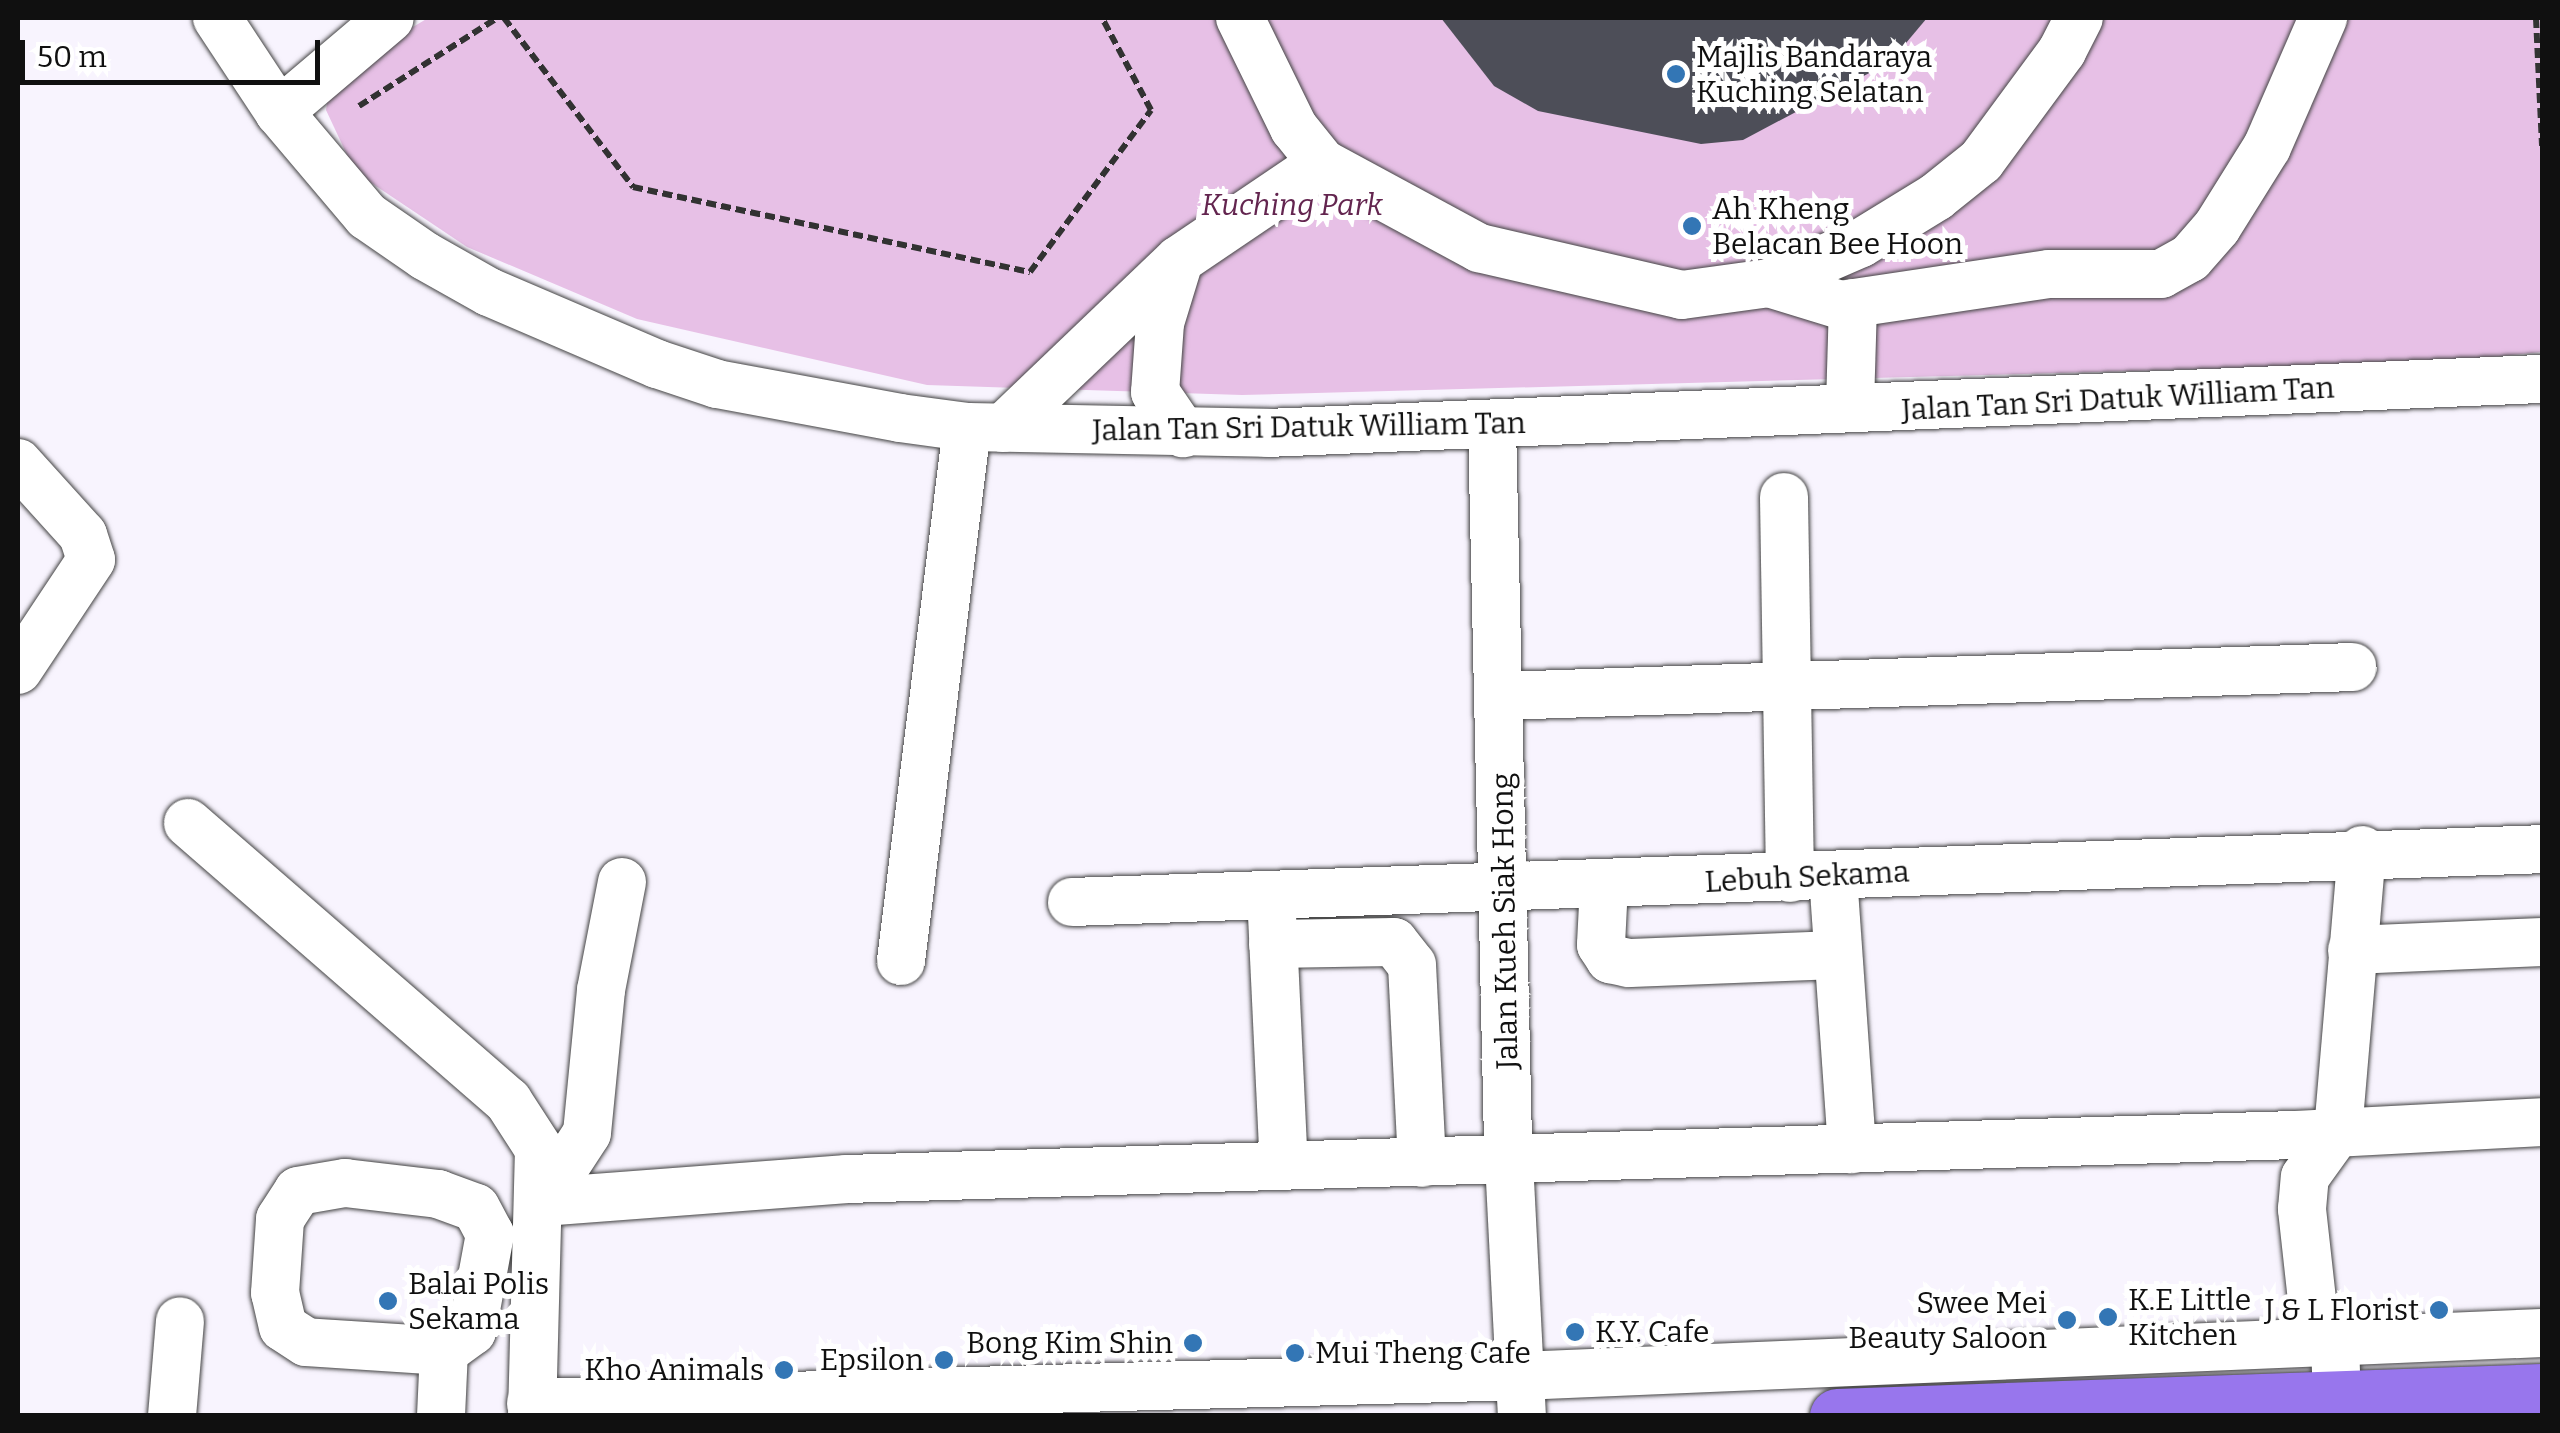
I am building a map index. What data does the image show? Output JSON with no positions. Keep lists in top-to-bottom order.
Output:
{
  "streets": {
    "street": ["Jalan Tan Sri Datuk William Tan", "Lebuh Sekama", "Jalan Kueh Siak Hong"]
  },
  "crossings": [
    ["Jalan Tan Sri Datuk William Tan", "Jalan Kueh Siak Hong"],
    ["Lebuh Sekama", "Jalan Kueh Siak Hong"]
  ],
  "parks": ["Kuching Park"],
  "places": [
    "Majlis Bandaraya Kuching Selatan",
    "Ah Kheng Belacan Bee Hoon",
    "Balai Polis Sekama",
    "J & L Florist",
    "K.E Little Kitchen",
    "Swee Mei Beauty Saloon",
    "K.Y. Cafe",
    "Bong Kim Shin",
    "Mui Theng Cafe",
    "Epsilon",
    "Kho Animals"
  ],
  "scale_bar": "50 m"
}
